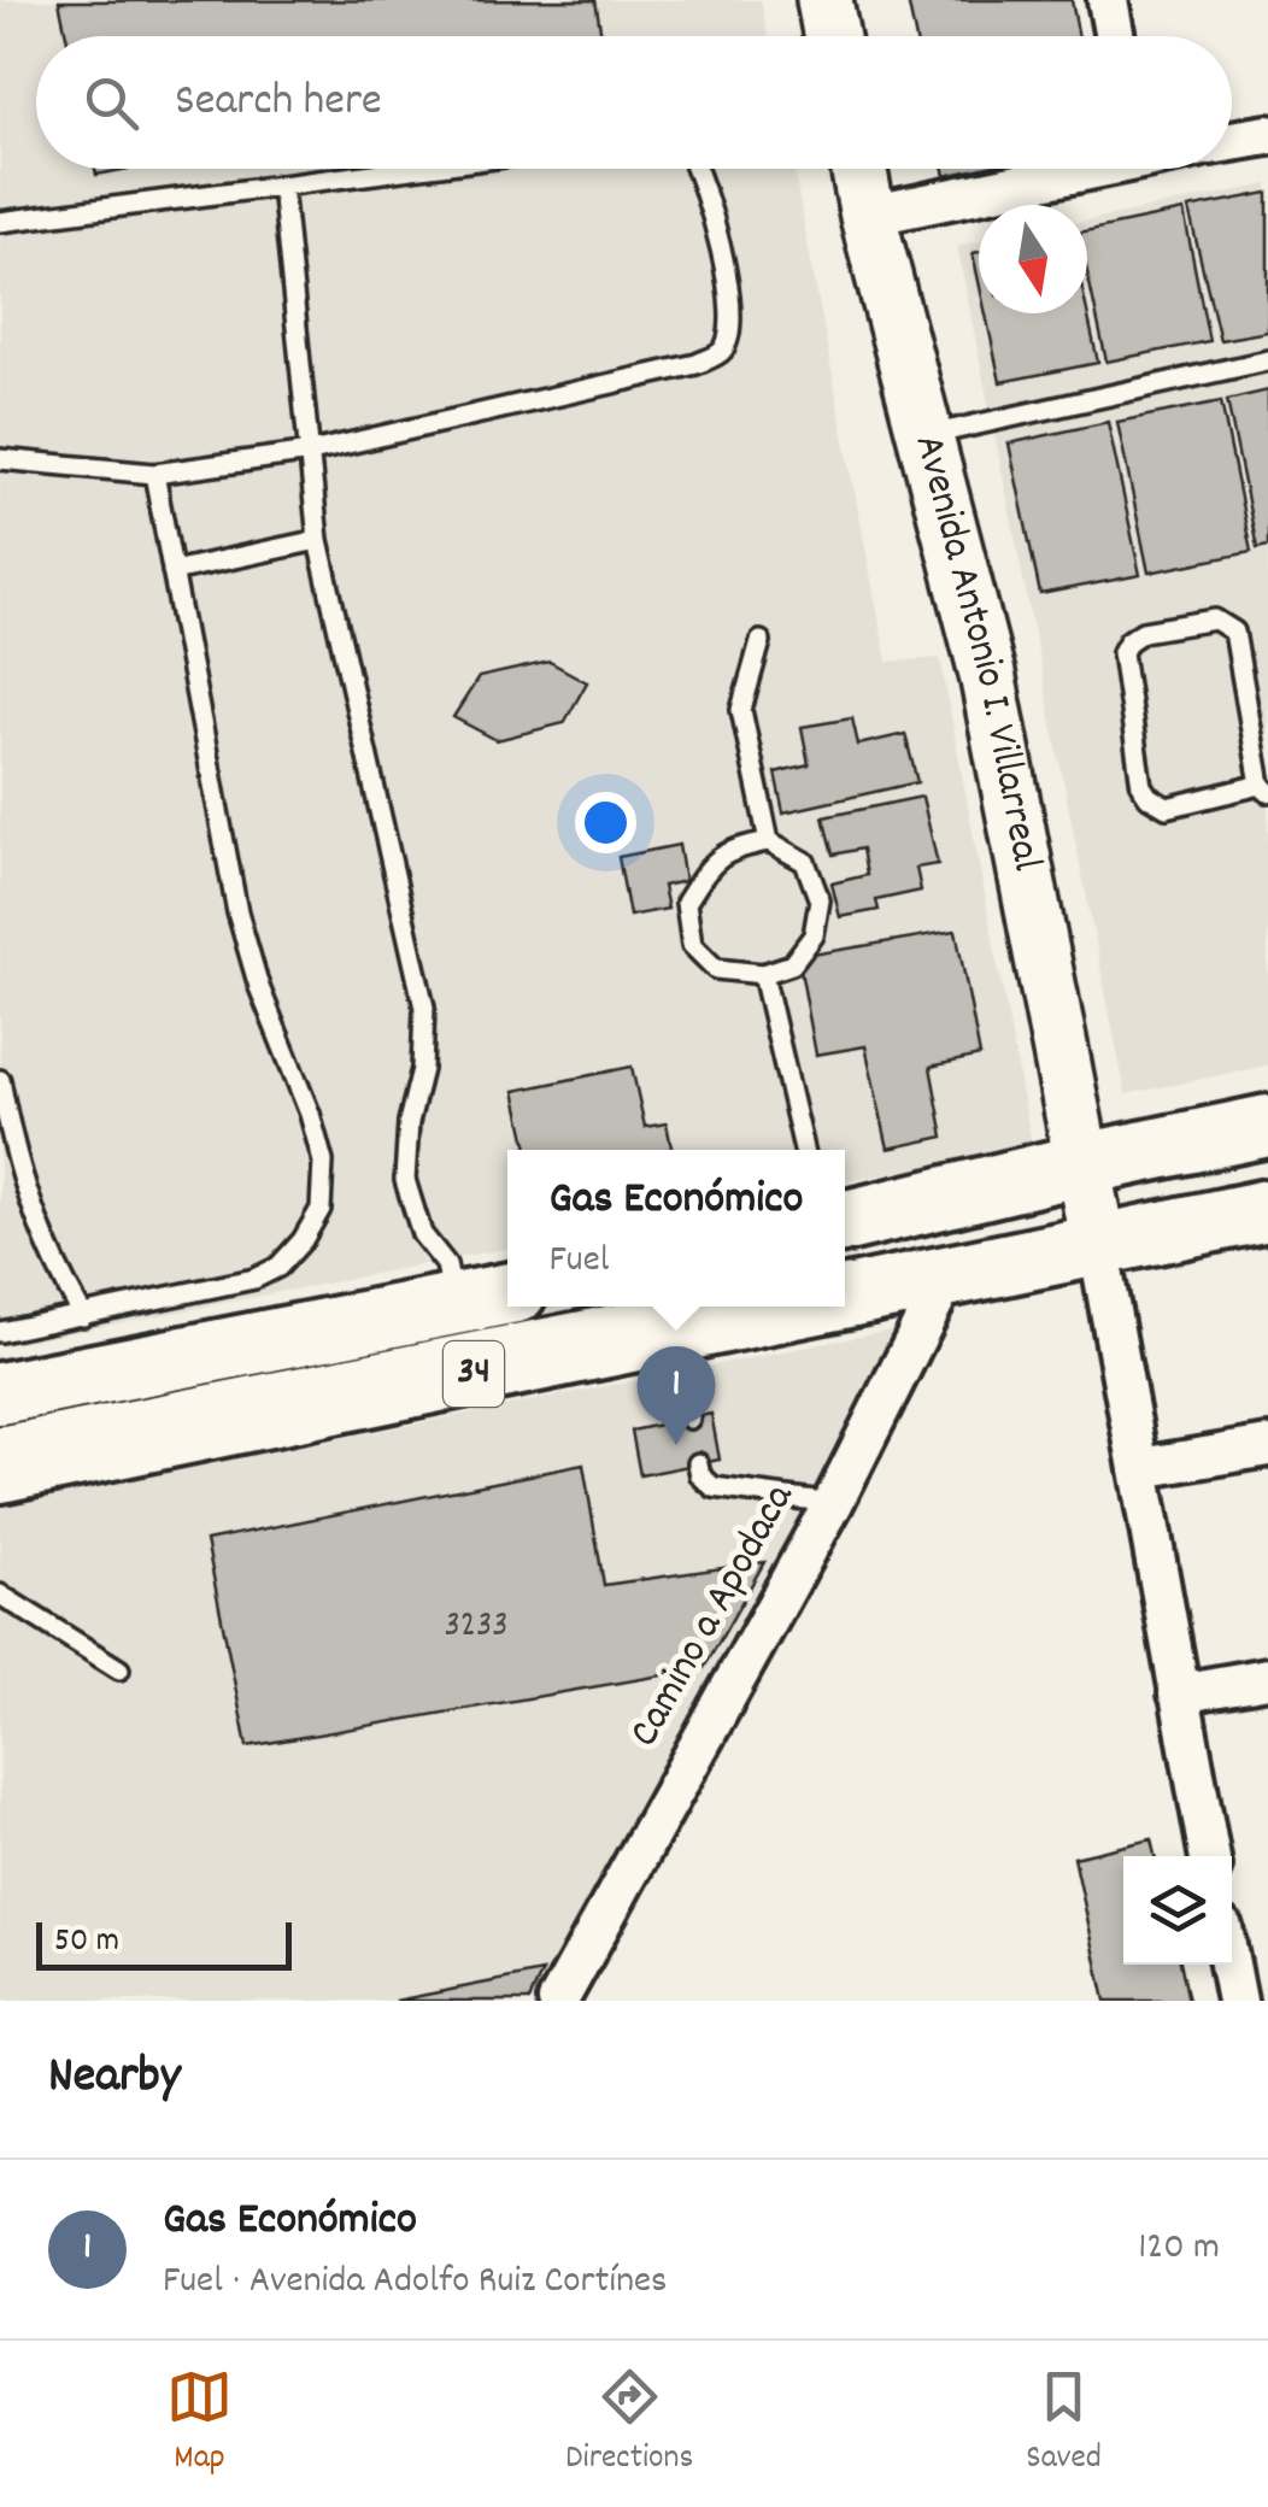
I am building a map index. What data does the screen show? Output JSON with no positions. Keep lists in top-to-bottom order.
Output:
{
  "streets": {
    "main road": ["34"],
    "street": ["Avenida Antonio I. Villarreal", "Camino a Apodaca"]
  },
  "crossings": [
    ["Avenida Antonio I. Villarreal", "34"],
    ["34", "Camino a Apodaca"]
  ],
  "house_numbers": ["3233"],
  "scale_bar": "50 m",
  "north": "bottom",
  "page": {
    "search": "Search here",
    "popup": ["Gas Económico", "Fuel"],
    "pins": "1",
    "scale": "50 m",
    "heading": "Nearby",
    "list": [
      {
        "mark": "1",
        "name": "Gas Económico",
        "note": "Fuel · Avenida Adolfo Ruiz Cortínes",
        "value": "120 m"
      }
    ],
    "nav": ["Map", "Directions", "Saved"]
  }
}
